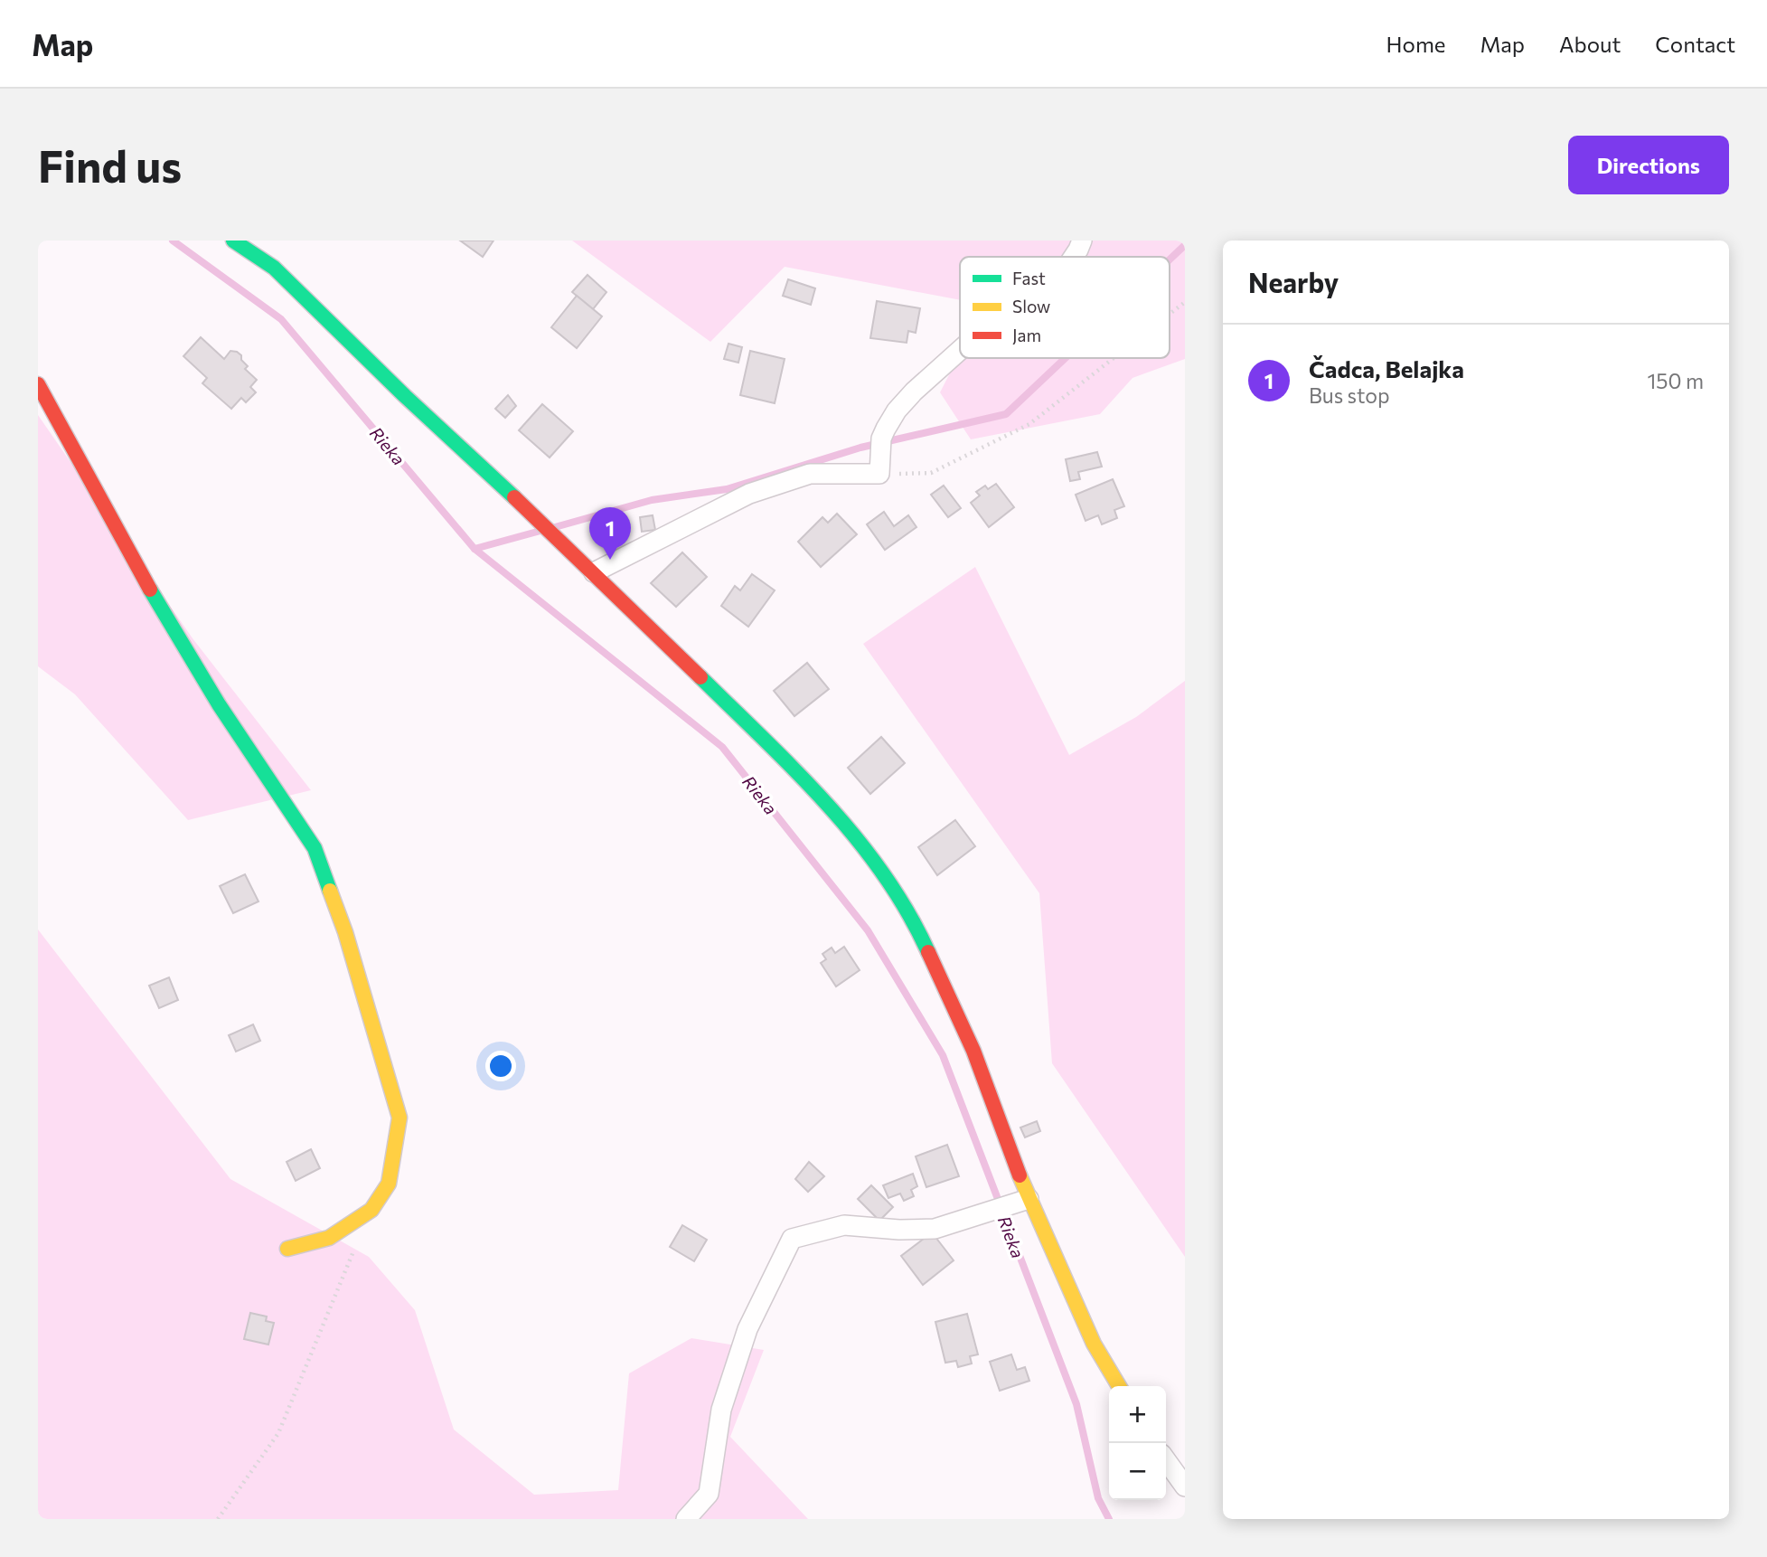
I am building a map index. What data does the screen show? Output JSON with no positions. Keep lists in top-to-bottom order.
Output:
{
  "water": ["Rieka"],
  "legend": ["Fast", "Slow", "Jam"],
  "page": {
    "header": "Map",
    "nav": [
      "Home",
      "Map",
      "About",
      "Contact"
    ],
    "buttons": "Directions",
    "title": "Find us",
    "heading": "Nearby",
    "list": [
      {
        "mark": "1",
        "name": "Čadca, Belajka",
        "note": "Bus stop",
        "value": "150 m"
      }
    ],
    "pins": "1",
    "map_buttons": ["+", "−"]
  }
}
